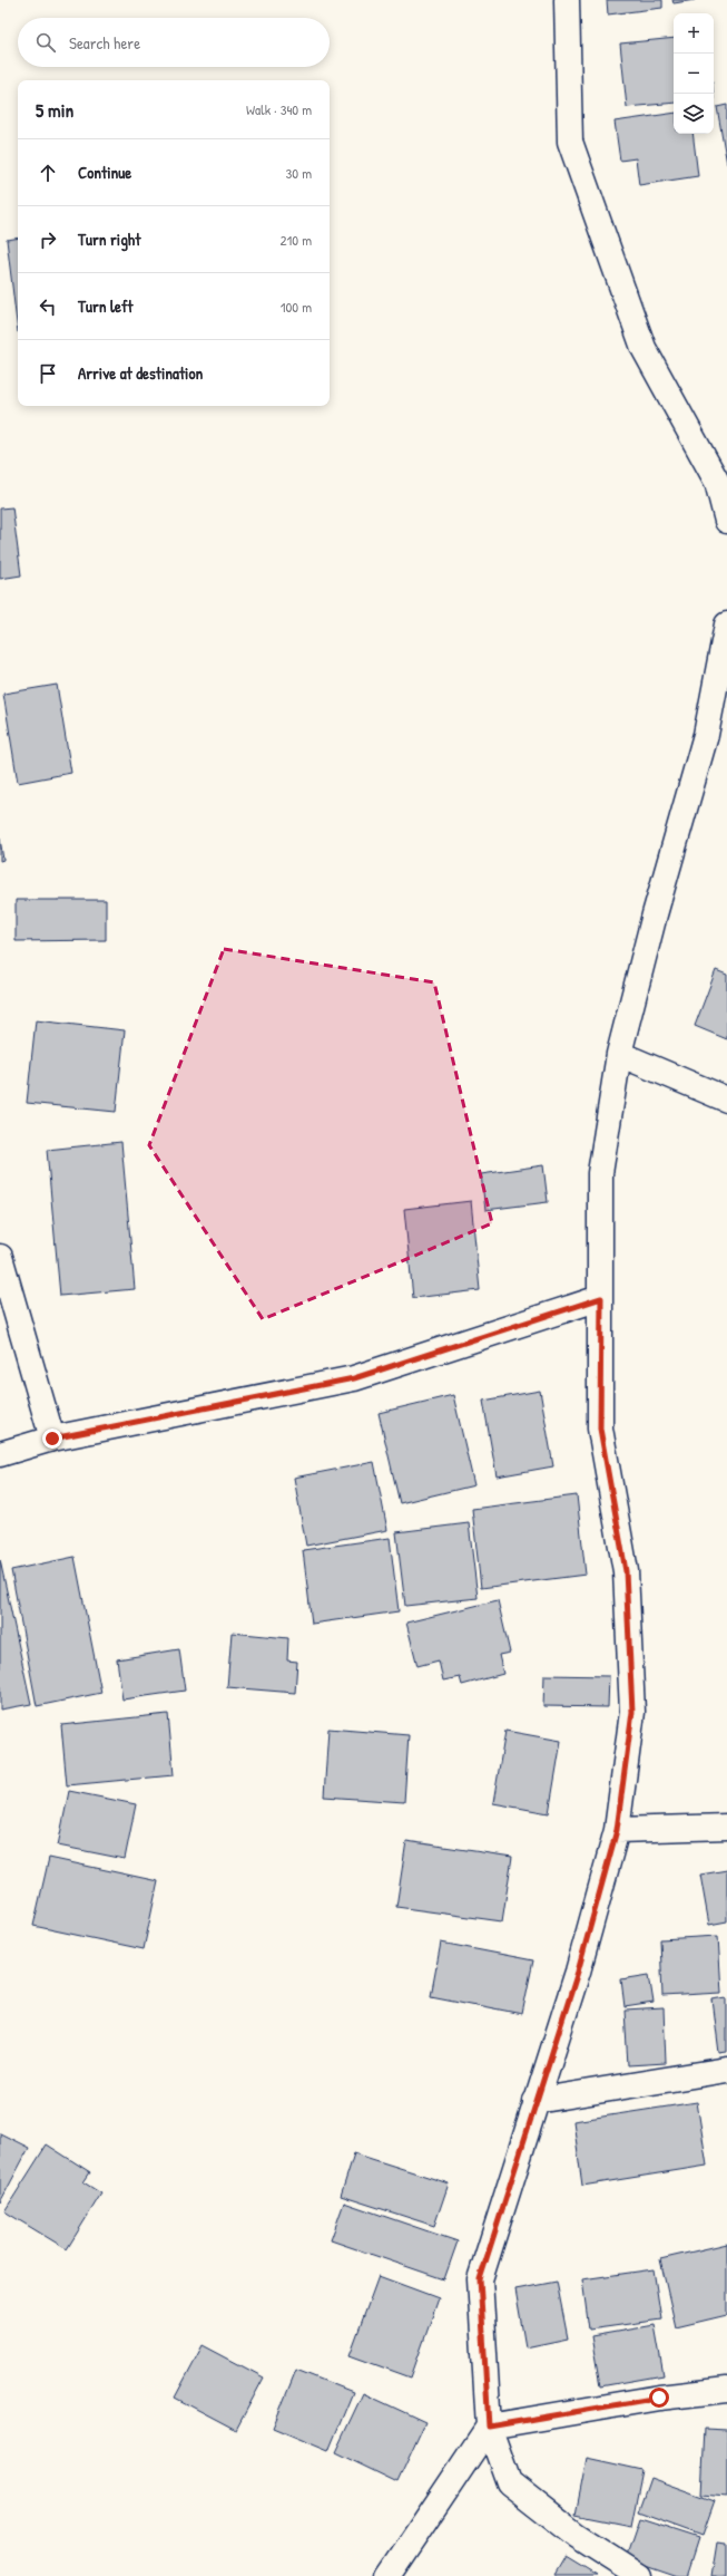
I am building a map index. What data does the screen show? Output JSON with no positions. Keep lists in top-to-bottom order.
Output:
{
  "page": {
    "map_buttons": ["+", "−"],
    "search": "Search here",
    "heading": ["5 min", "Walk · 340 m"],
    "list": [
      ["Continue", "30 m"],
      ["Turn right", "210 m"],
      ["Turn left", "100 m"],
      "Arrive at destination"
    ]
  }
}
